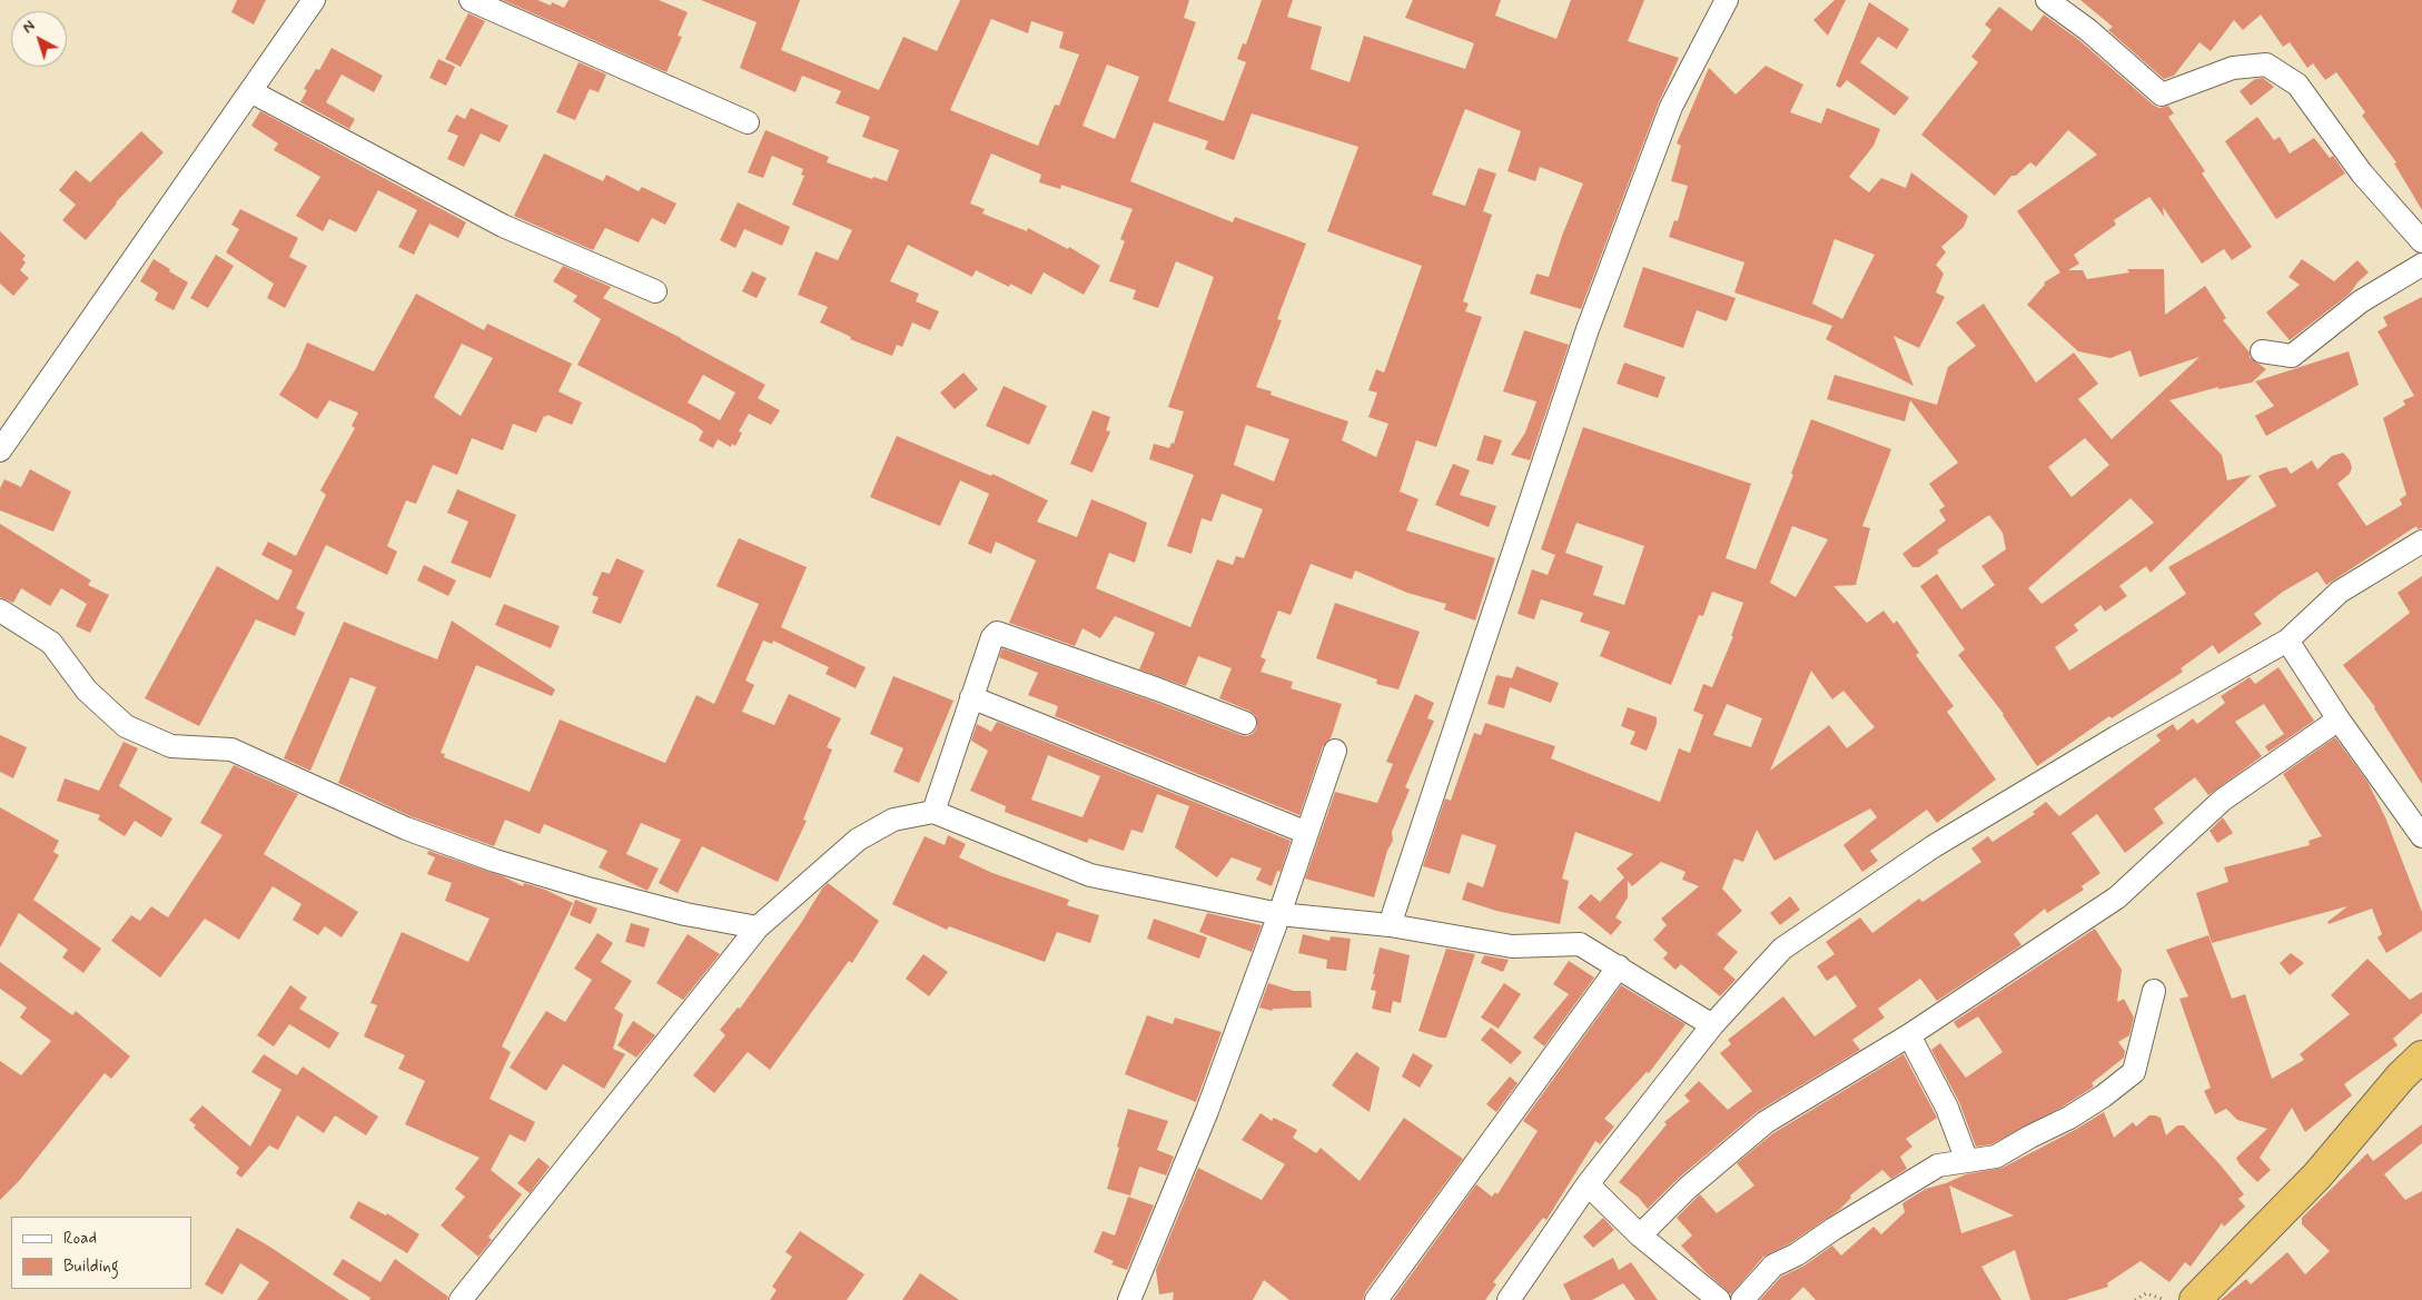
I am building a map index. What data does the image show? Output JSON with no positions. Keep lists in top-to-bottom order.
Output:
{
  "legend": ["Road", "Building"],
  "north": "top left"
}
